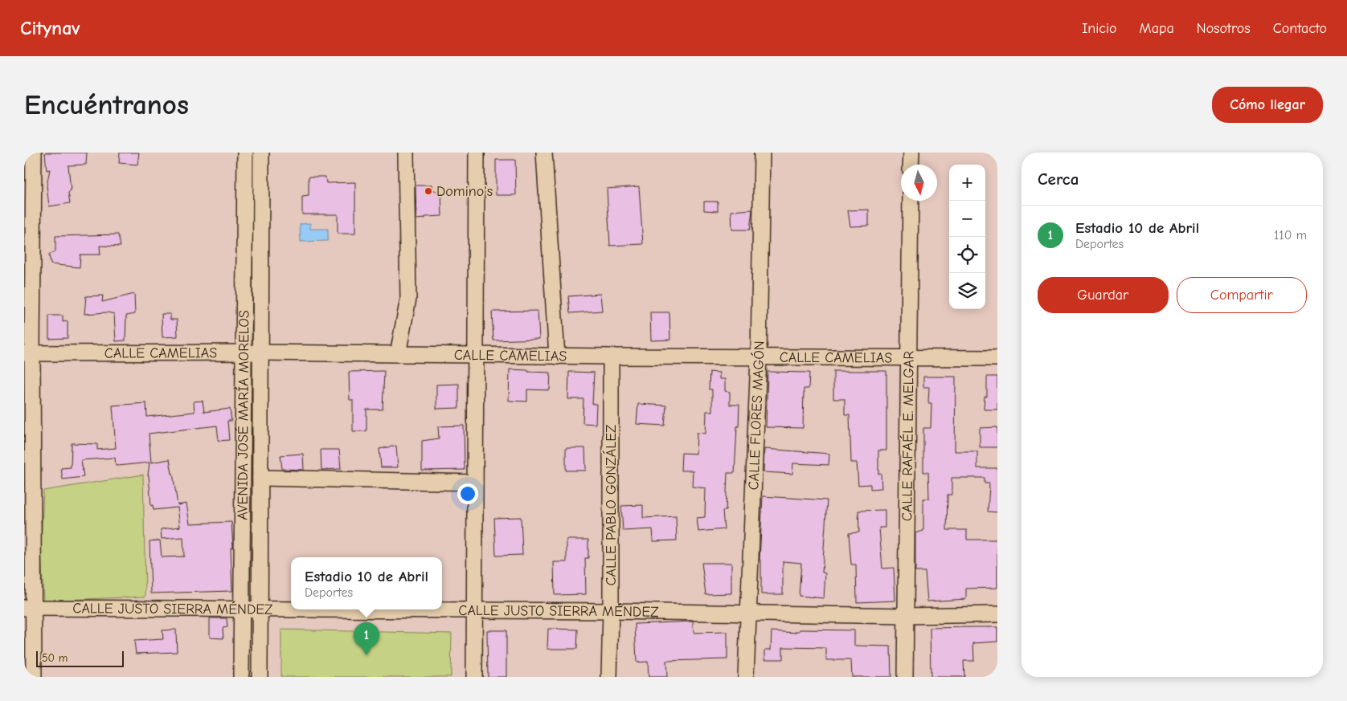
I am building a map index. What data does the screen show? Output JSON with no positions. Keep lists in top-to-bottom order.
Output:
{
  "streets": {
    "street": [
      "CALLE CAMELIAS",
      "AVENIDA JOSÉ MARÍA MORELOS",
      "CALLE FLORES MAGÓN",
      "CALLE RAFAÉL E. MELGAR",
      "CALLE PABLO GONZÁLEZ",
      "CALLE JUSTO SIERRA MÉNDEZ"
    ]
  },
  "crossings": [
    ["CALLE CAMELIAS", "AVENIDA JOSÉ MARÍA MORELOS"],
    ["CALLE CAMELIAS", "CALLE FLORES MAGÓN"],
    ["CALLE CAMELIAS", "CALLE RAFAÉL E. MELGAR"],
    ["CALLE CAMELIAS", "CALLE PABLO GONZÁLEZ"],
    ["AVENIDA JOSÉ MARÍA MORELOS", "CALLE JUSTO SIERRA MÉNDEZ"],
    ["CALLE FLORES MAGÓN", "CALLE JUSTO SIERRA MÉNDEZ"],
    ["CALLE RAFAÉL E. MELGAR", "CALLE JUSTO SIERRA MÉNDEZ"],
    ["CALLE PABLO GONZÁLEZ", "CALLE JUSTO SIERRA MÉNDEZ"]
  ],
  "places": ["Domino's"],
  "scale_bar": "50 m",
  "north": "bottom",
  "page": {
    "header": "Citynav",
    "nav": [
      "Inicio",
      "Mapa",
      "Nosotros",
      "Contacto"
    ],
    "buttons": [
      "Cómo llegar",
      ["Guardar", "Compartir"]
    ],
    "title": "Encuéntranos",
    "heading": "Cerca",
    "map_buttons": ["+", "−"],
    "list": [
      {
        "mark": "1",
        "name": "Estadio 10 de Abril",
        "note": "Deportes",
        "value": "110 m"
      }
    ],
    "popup": ["Estadio 10 de Abril", "Deportes"],
    "pins": "1",
    "scale": "50 m"
  }
}
